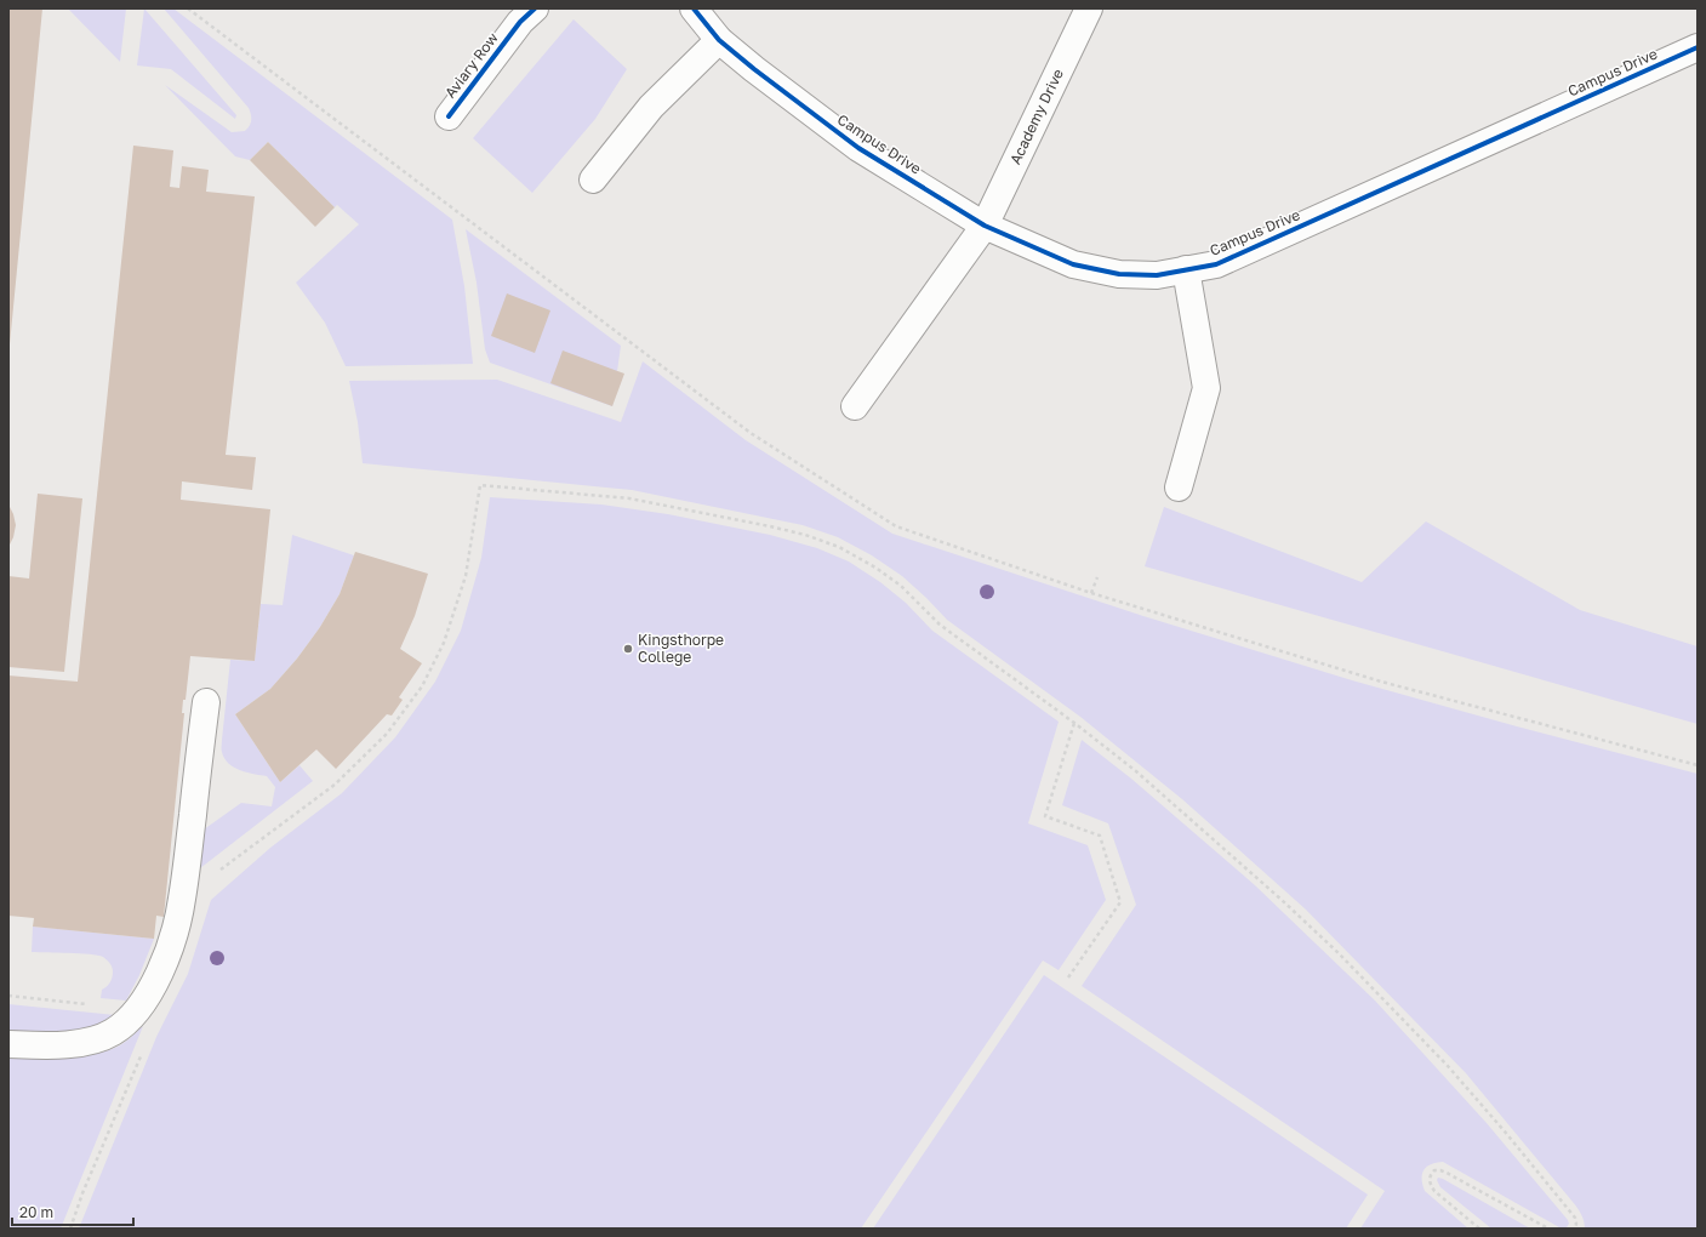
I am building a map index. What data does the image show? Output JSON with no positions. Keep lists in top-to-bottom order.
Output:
{
  "streets": {
    "street": ["Aviary Row", "Campus Drive", "Academy Drive"]
  },
  "crossings": [
    ["Campus Drive", "Academy Drive"]
  ],
  "places": ["Kingsthorpe College"],
  "scale_bar": "20 m"
}
